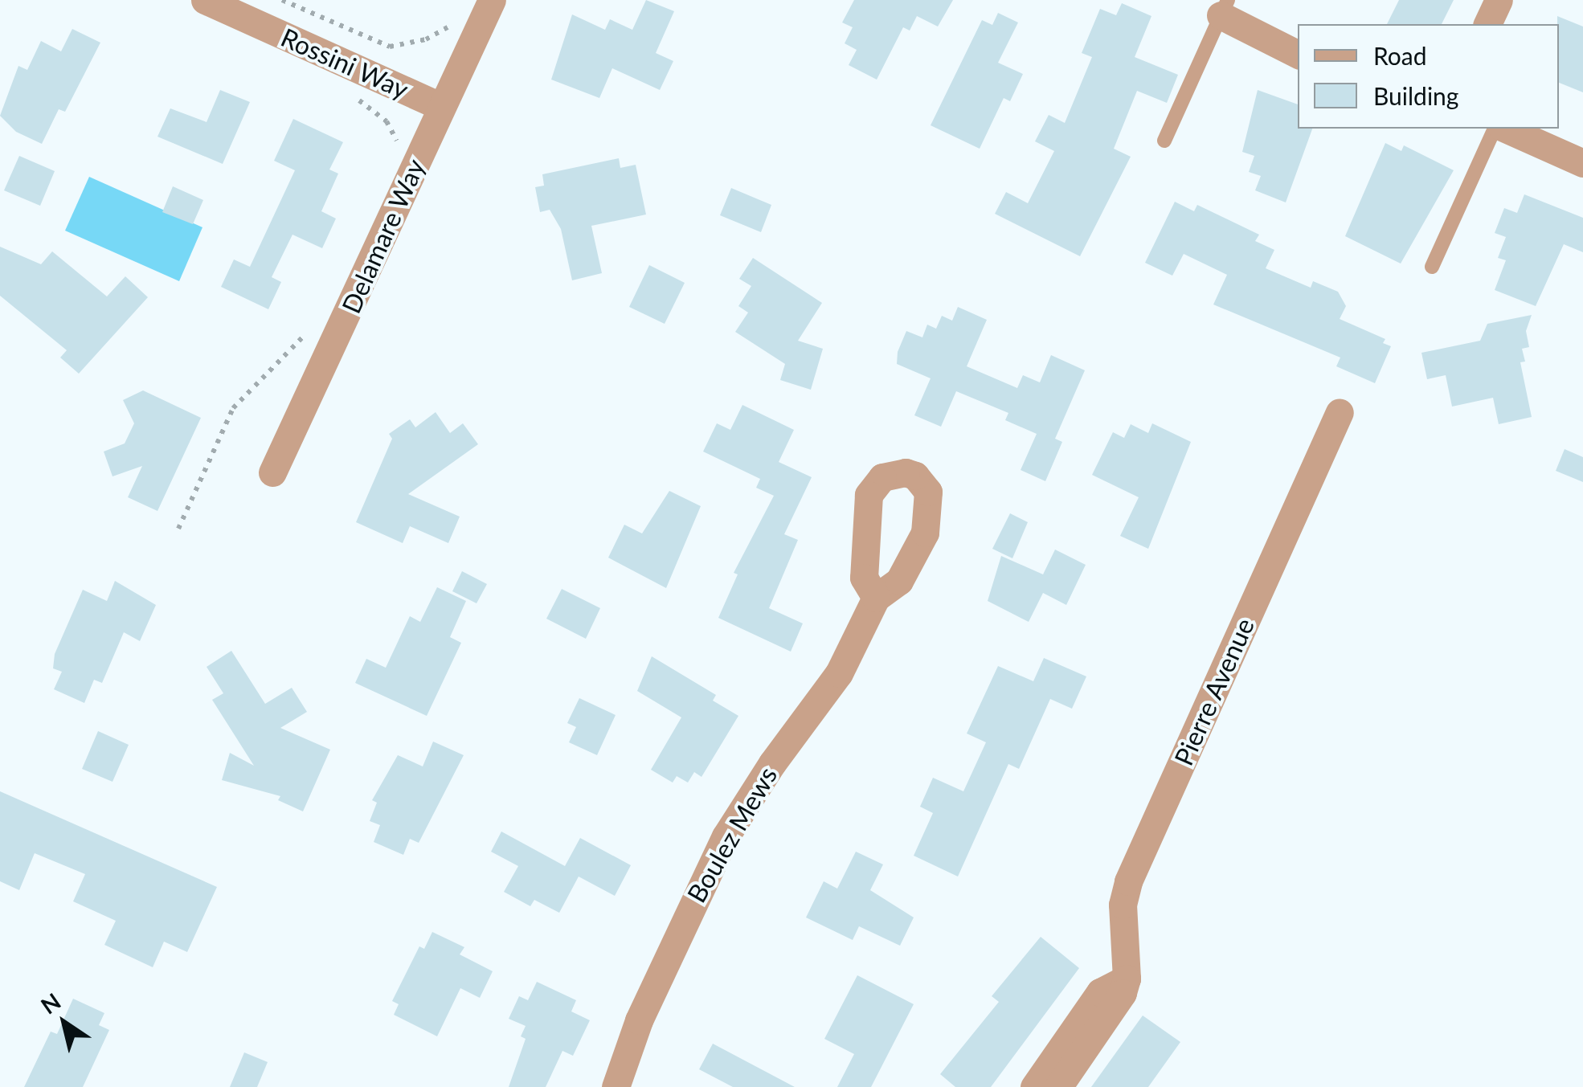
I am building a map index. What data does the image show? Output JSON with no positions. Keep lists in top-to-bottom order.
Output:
{
  "streets": {
    "street": [
      "Rossini Way",
      "Delamare Way",
      "Pierre Avenue",
      "Boulez Mews"
    ]
  },
  "crossings": [
    ["Rossini Way", "Delamare Way"]
  ],
  "legend": ["Road", "Building"],
  "north": "top left"
}
